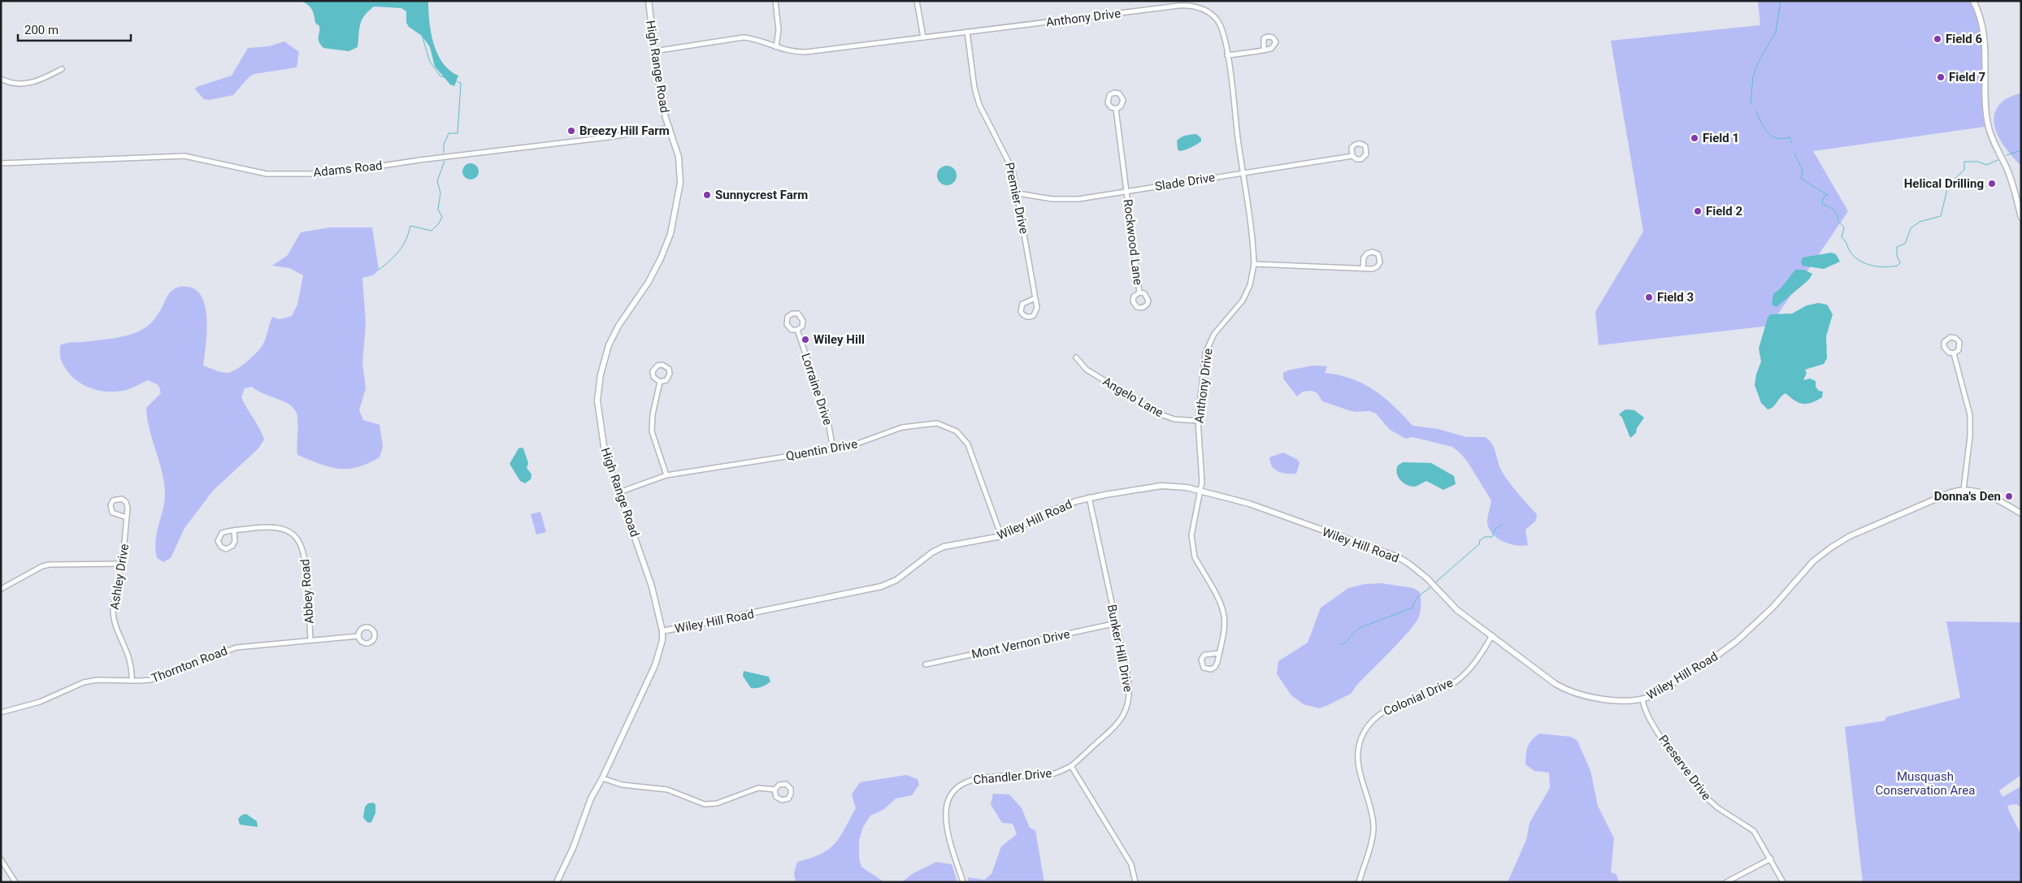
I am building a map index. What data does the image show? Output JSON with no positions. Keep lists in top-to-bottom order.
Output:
{
  "streets": {
    "street": [
      "Anthony Drive",
      "High Range Road",
      "Adams Road",
      "Slade Drive",
      "Premier Drive",
      "Rockwood Lane",
      "Lorraine Drive",
      "Angelo Lane",
      "Quentin Drive",
      "Wiley Hill Road",
      "Ashley Drive",
      "Abbey Road",
      "Mont Vernon Drive",
      "Bunker Hill Drive",
      "Thornton Road",
      "Colonial Drive",
      "Preserve Drive",
      "Chandler Drive"
    ]
  },
  "crossings": [
    ["Anthony Drive", "High Range Road"],
    ["Anthony Drive", "Slade Drive"],
    ["Anthony Drive", "Premier Drive"],
    ["Anthony Drive", "Angelo Lane"],
    ["Anthony Drive", "Wiley Hill Road"],
    ["High Range Road", "Adams Road"],
    ["High Range Road", "Quentin Drive"],
    ["High Range Road", "Wiley Hill Road"],
    ["Slade Drive", "Premier Drive"],
    ["Slade Drive", "Rockwood Lane"],
    ["Lorraine Drive", "Quentin Drive"],
    ["Quentin Drive", "Wiley Hill Road"],
    ["Wiley Hill Road", "Bunker Hill Drive"],
    ["Wiley Hill Road", "Colonial Drive"],
    ["Wiley Hill Road", "Preserve Drive"],
    ["Ashley Drive", "Thornton Road"],
    ["Abbey Road", "Thornton Road"],
    ["Mont Vernon Drive", "Bunker Hill Drive"],
    ["Bunker Hill Drive", "Chandler Drive"]
  ],
  "parks": ["Musquash Conservation Area"],
  "places": [
    "Field 6",
    "Field 7",
    "Breezy Hill Farm",
    "Field 1",
    "Helical Drilling",
    "Sunnycrest Farm",
    "Field 2",
    "Field 3",
    "Wiley Hill",
    "Donna's Den"
  ],
  "scale_bar": "200 m"
}
